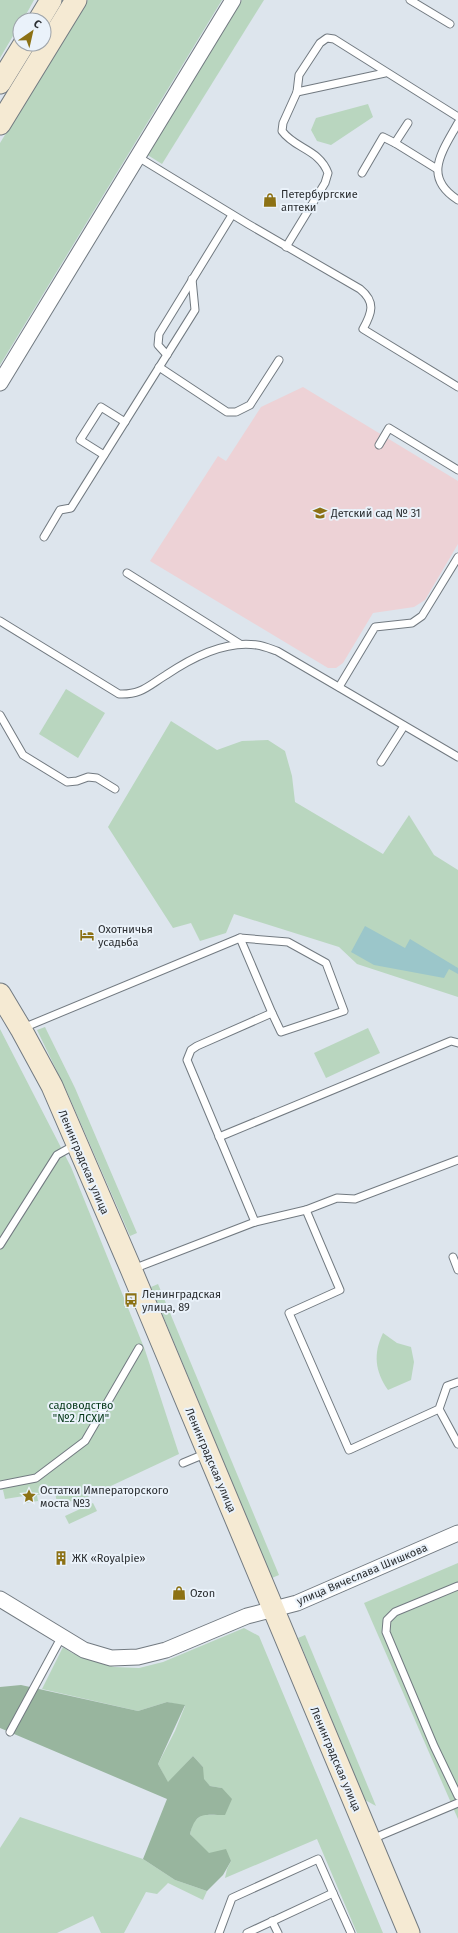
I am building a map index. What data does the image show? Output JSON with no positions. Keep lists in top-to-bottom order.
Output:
{
  "streets": {
    "street": ["Ленинградская улица", "улица Вячеслава Шишкова"]
  },
  "crossings": [
    ["Ленинградская улица", "улица Вячеслава Шишкова"]
  ],
  "parks": ["садоводство \"№2 ЛСХИ\""],
  "places": {
    "shop": ["Петербургские аптеки", "Ozon"],
    "school or university": ["Детский сад № 31"],
    "hotel": ["Охотничья усадьба"],
    "bus stop": ["Ленинградская улица, 89"],
    "place": ["Остатки Императорского моста №3"],
    "building": ["ЖК «Royalpie»"]
  },
  "north": "top right"
}
